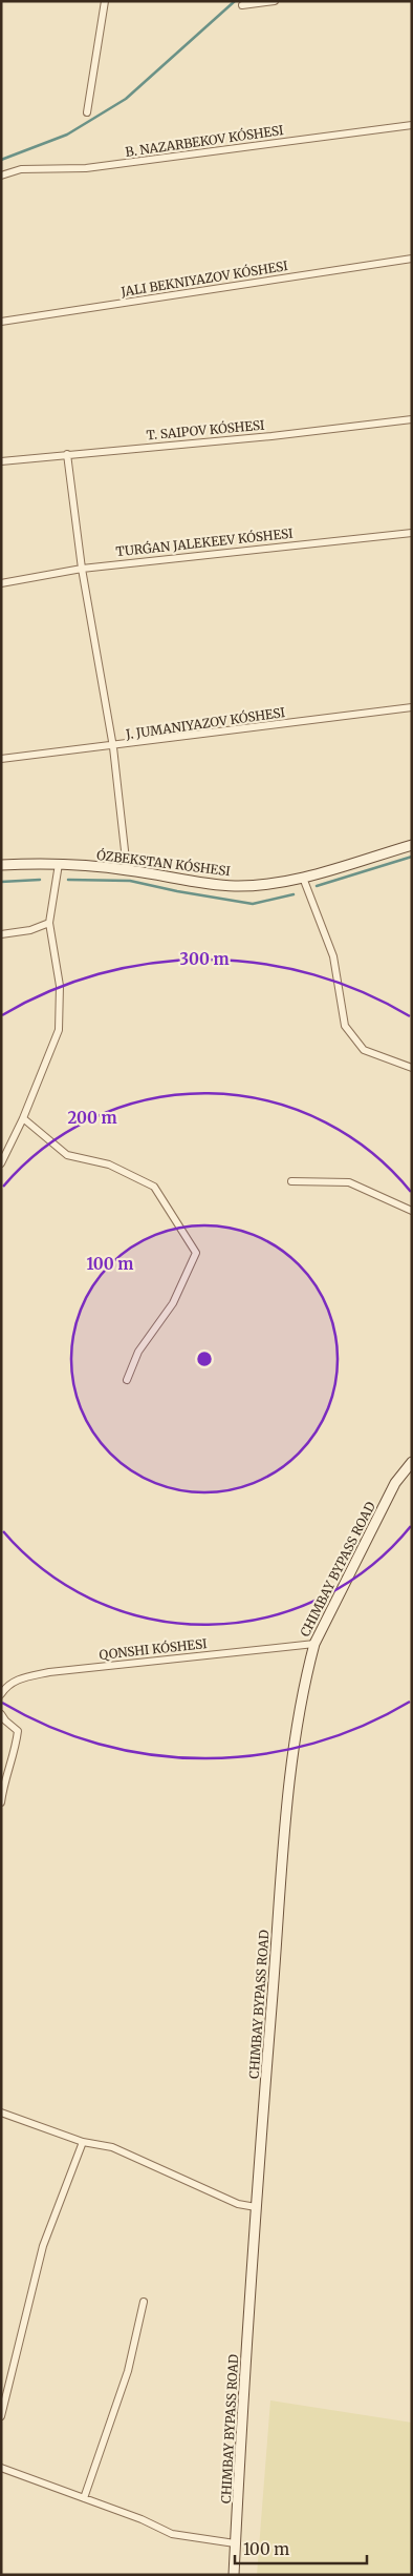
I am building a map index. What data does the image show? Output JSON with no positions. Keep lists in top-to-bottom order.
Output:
{
  "streets": {
    "main road": ["ÓZBEKSTAN KÓSHESI", "CHIMBAY BYPASS ROAD"],
    "street": [
      "B. NAZARBEKOV KÓSHESI",
      "JALI BEKNIYAZOV KÓSHESI",
      "T. SAIPOV KÓSHESI",
      "TURǴAN JALEKEEV KÓSHESI",
      "J. JUMANIYAZOV KÓSHESI"
    ]
  },
  "scale_bar": "100 m",
  "rings": ["300 m", "200 m", "100 m"]
}
